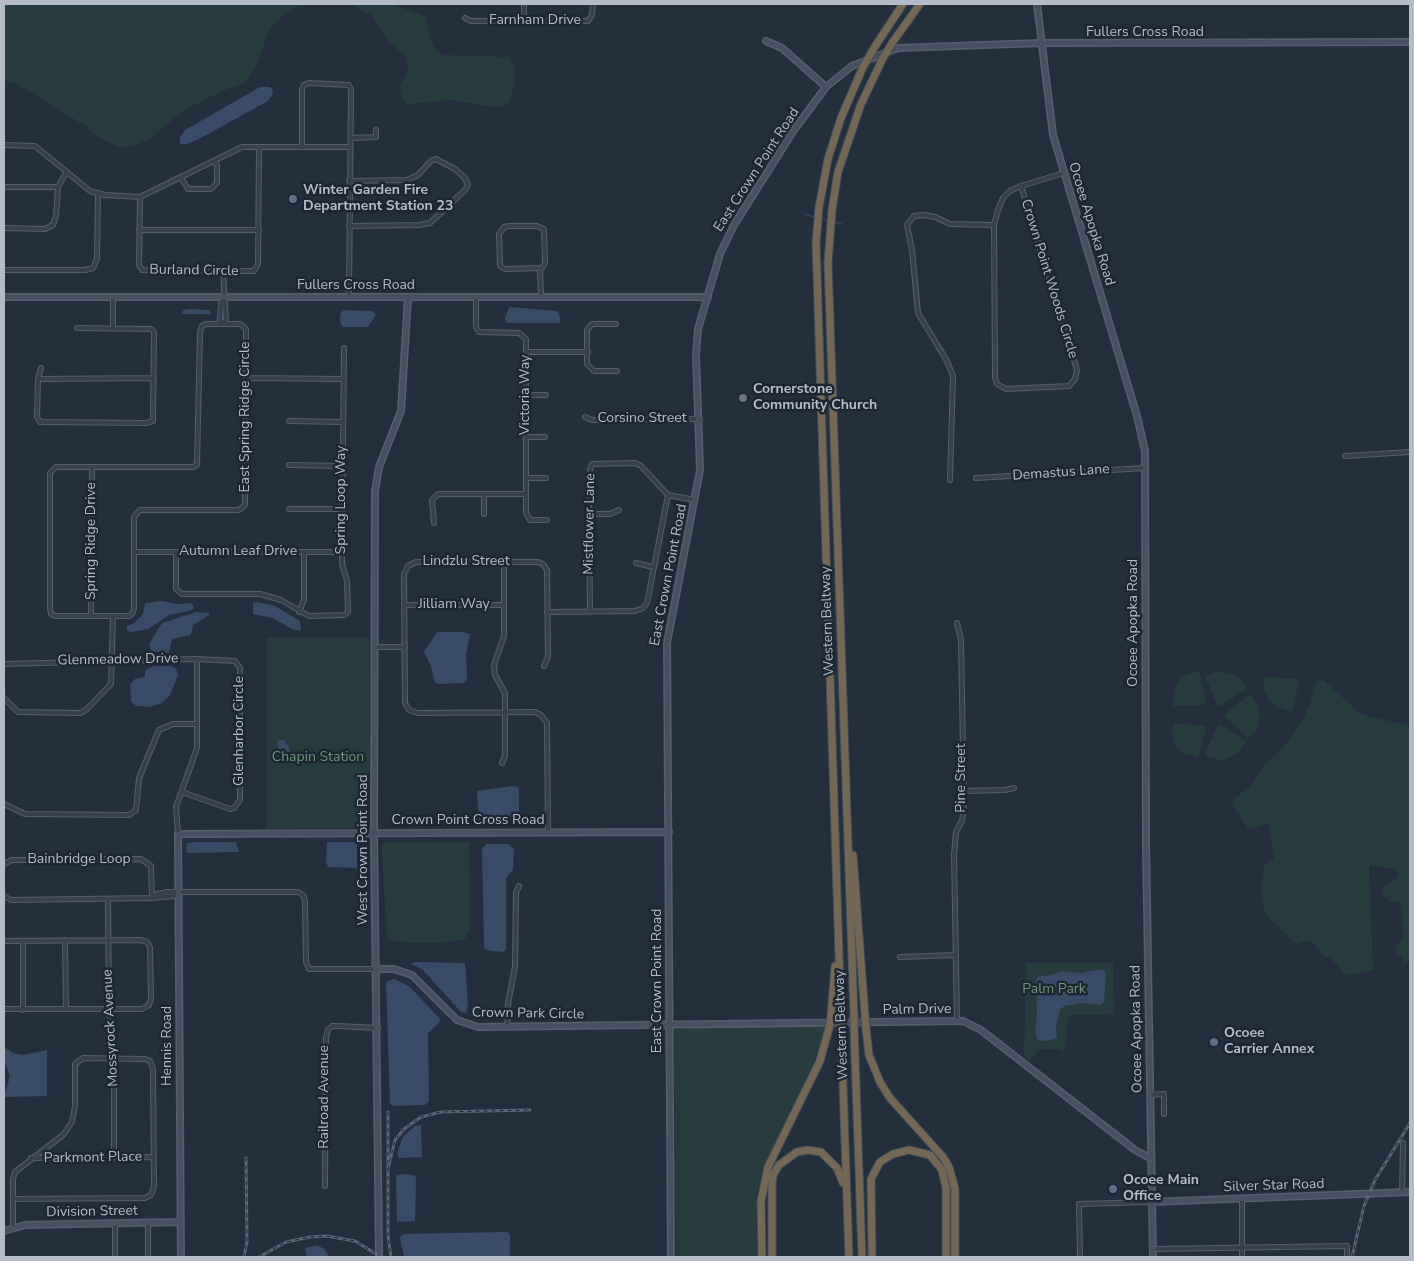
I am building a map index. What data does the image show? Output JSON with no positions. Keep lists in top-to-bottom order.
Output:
{
  "streets": {
    "highway": ["Western Beltway"],
    "street": [
      "Farnham Drive",
      "Fullers Cross Road",
      "East Crown Point Road",
      "Ocoee Apopka Road",
      "Burland Circle",
      "Crown Point Woods Circle",
      "Victoria Way",
      "East Spring Ridge Circle",
      "Corsino Street",
      "Demastus Lane",
      "Spring Loop Way",
      "Mistflower Lane",
      "Spring Ridge Drive",
      "Autumn Leaf Drive",
      "Lindzlu Street",
      "Jilliam Way",
      "Glenmeadow Drive",
      "Glenharbor Circle",
      "Pine Street",
      "Crown Point Cross Road",
      "West Crown Point Road",
      "Bainbridge Loop",
      "Palm Drive",
      "Crown Park Circle",
      "Mossyrock Avenue",
      "Hennis Road",
      "Railroad Avenue",
      "Parkmont Place",
      "Silver Star Road",
      "Division Street"
    ]
  },
  "crossings": [
    ["Fullers Cross Road", "East Crown Point Road"],
    ["Fullers Cross Road", "Ocoee Apopka Road"],
    ["Fullers Cross Road", "Victoria Way"],
    ["Fullers Cross Road", "Western Beltway"],
    ["Fullers Cross Road", "West Crown Point Road"],
    ["East Crown Point Road", "Corsino Street"],
    ["East Crown Point Road", "Western Beltway"],
    ["East Crown Point Road", "Crown Point Cross Road"],
    ["East Crown Point Road", "Palm Drive"],
    ["East Crown Point Road", "Crown Park Circle"],
    ["Ocoee Apopka Road", "Crown Point Woods Circle"],
    ["Ocoee Apopka Road", "Demastus Lane"],
    ["Ocoee Apopka Road", "Palm Drive"],
    ["Ocoee Apopka Road", "Silver Star Road"],
    ["East Spring Ridge Circle", "Autumn Leaf Drive"],
    ["Spring Loop Way", "Autumn Leaf Drive"],
    ["Lindzlu Street", "Jilliam Way"],
    ["Glenmeadow Drive", "Glenharbor Circle"],
    ["Pine Street", "Palm Drive"],
    ["Crown Point Cross Road", "West Crown Point Road"],
    ["Crown Point Cross Road", "Hennis Road"],
    ["West Crown Point Road", "Crown Park Circle"],
    ["West Crown Point Road", "Railroad Avenue"],
    ["Palm Drive", "Crown Park Circle"],
    ["Crown Park Circle", "Hennis Road"],
    ["Mossyrock Avenue", "Parkmont Place"],
    ["Hennis Road", "Division Street"]
  ],
  "parks": ["Chapin Station", "Palm Park"],
  "places": [
    "Winter Garden Fire Department Station 23",
    "Cornerstone Community Church",
    "Ocoee Carrier Annex",
    "Ocoee Main Office"
  ]
}
